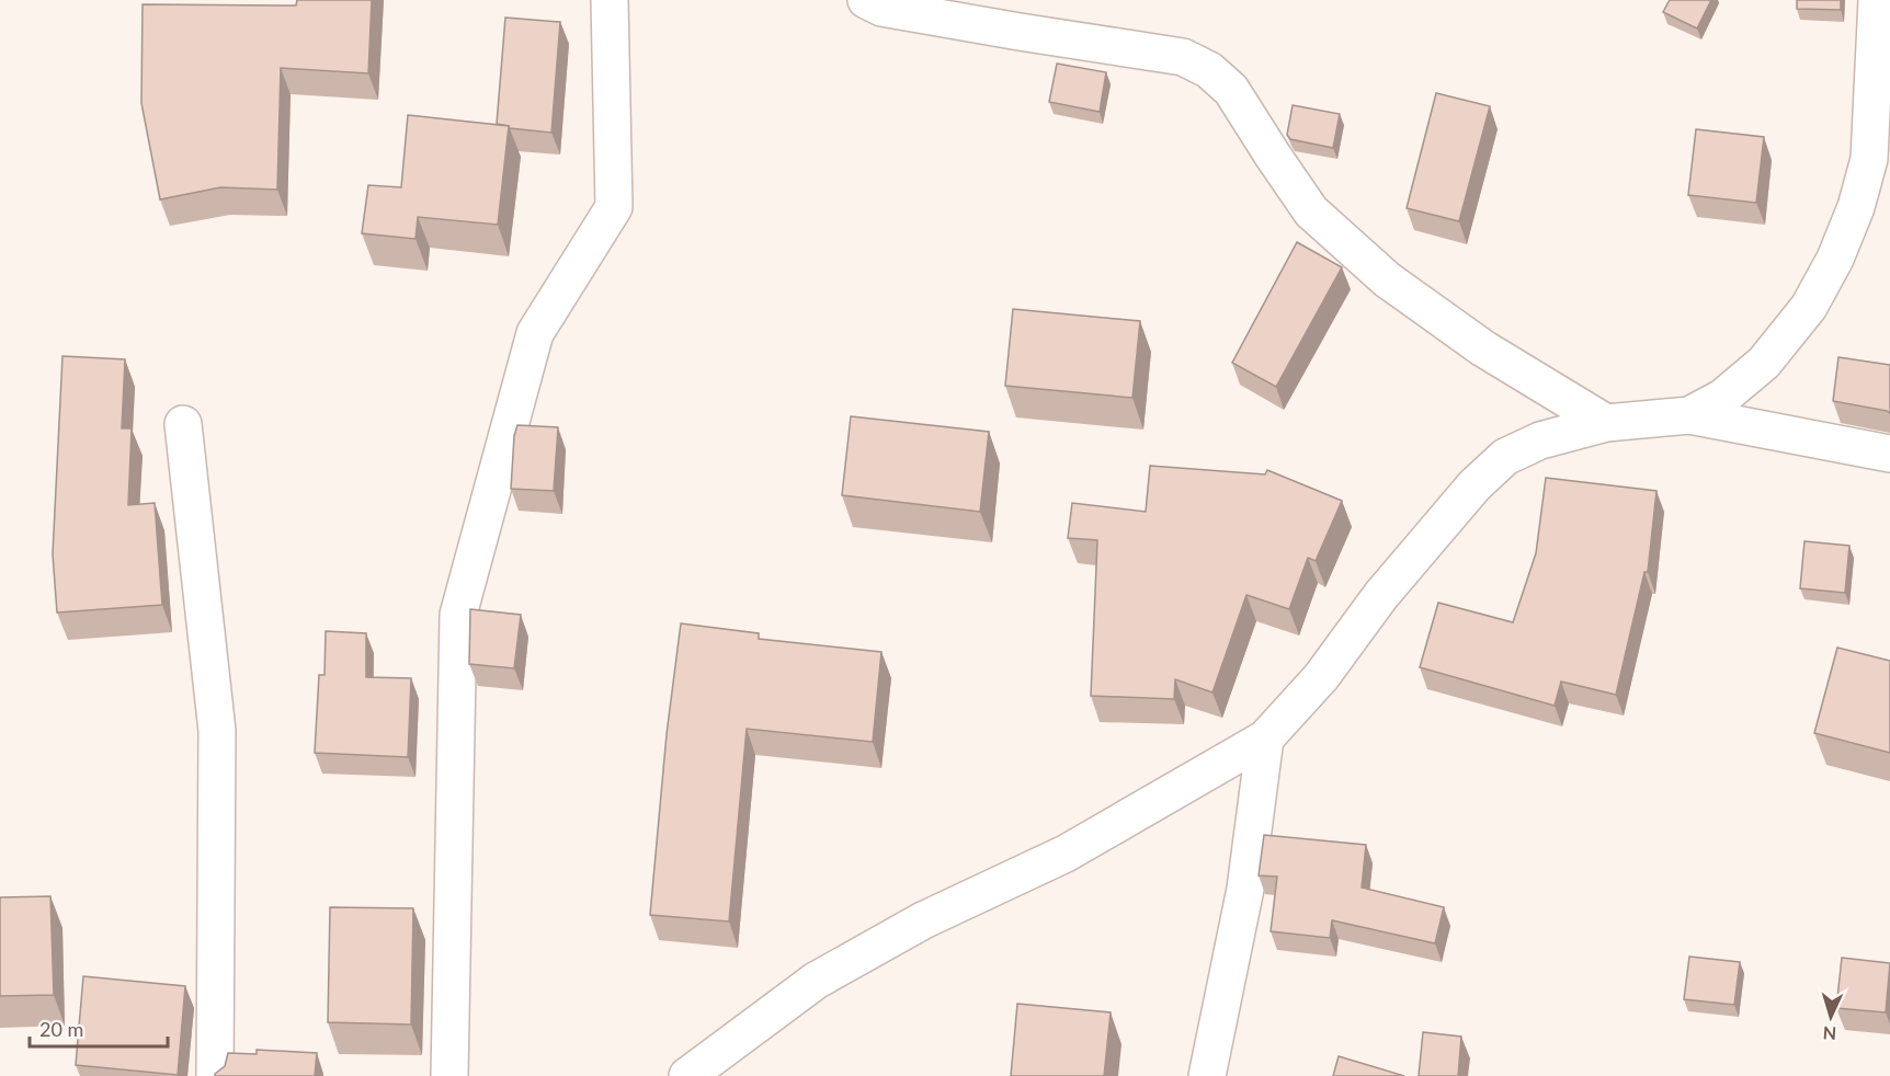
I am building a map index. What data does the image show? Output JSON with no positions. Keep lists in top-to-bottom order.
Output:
{
  "scale_bar": "20 m",
  "north": "bottom"
}
